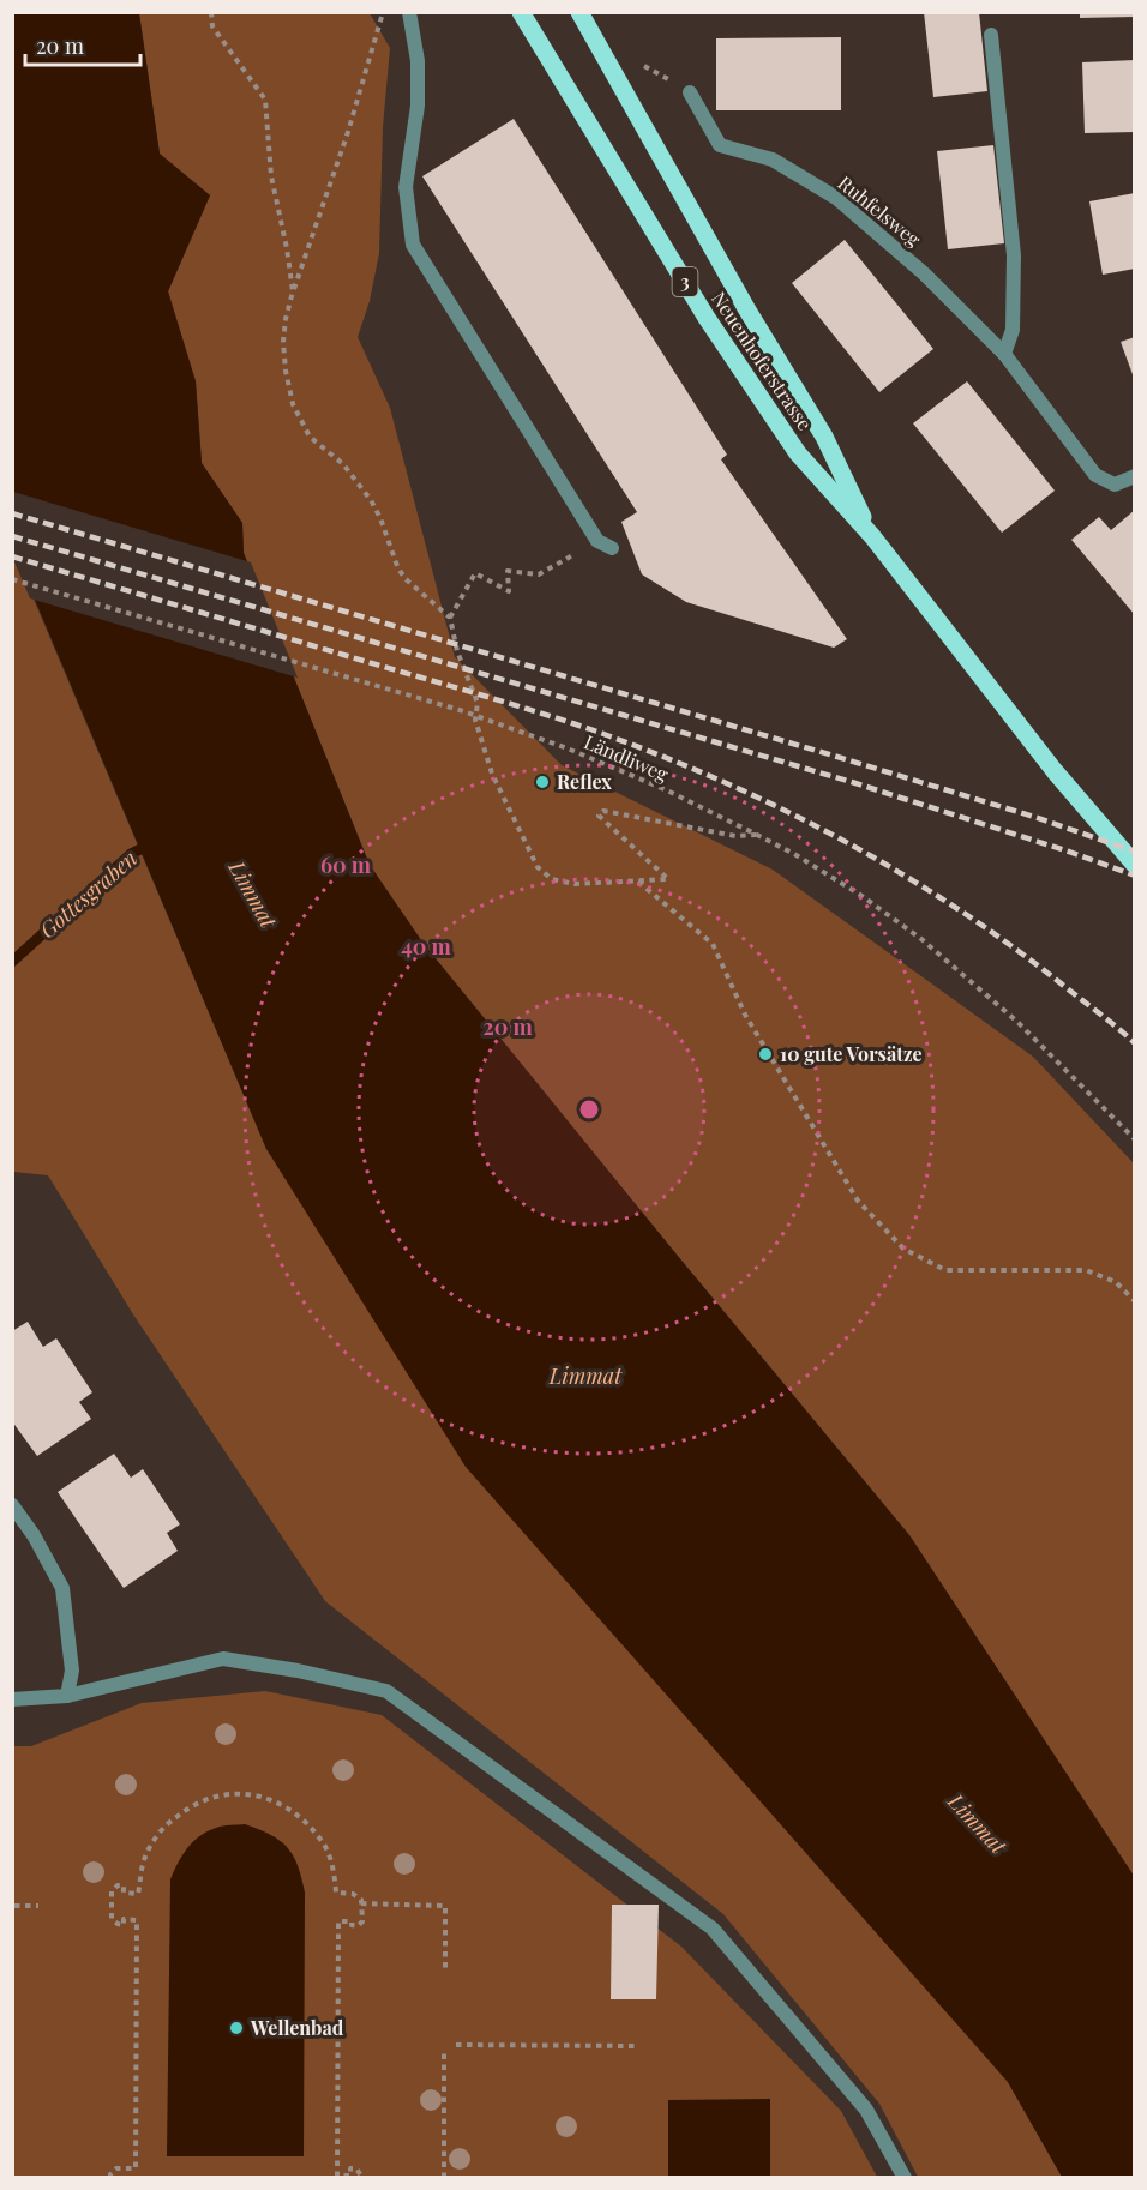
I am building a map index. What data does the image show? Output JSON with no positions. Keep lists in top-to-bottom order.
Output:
{
  "streets": {
    "main road": ["3", "Neuenhoferstrasse"],
    "street": ["Ruhfelsweg"],
    "path": ["Ländliweg"]
  },
  "water": ["Gottesgraben", "Limmat"],
  "places": ["Reflex", "10 gute Vorsätze", "Wellenbad"],
  "scale_bar": "20 m",
  "rings": ["60 m", "40 m", "20 m"]
}
